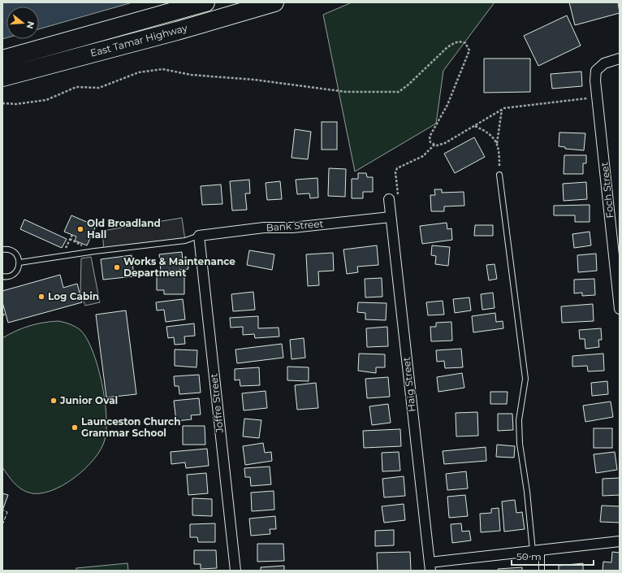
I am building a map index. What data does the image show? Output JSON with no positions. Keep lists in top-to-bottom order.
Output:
{
  "streets": {
    "highway": ["East Tamar Highway"],
    "street": [
      "Foch Street",
      "Bank Street",
      "Haig Street",
      "Joffre Street"
    ]
  },
  "crossings": [
    ["Bank Street", "Haig Street"],
    ["Bank Street", "Joffre Street"]
  ],
  "places": [
    "Old Broadland Hall",
    "Works & Maintenance Department",
    "Log Cabin",
    "Junior Oval",
    "Launceston Church Grammar School"
  ],
  "scale_bar": "50 m",
  "north": "right"
}
